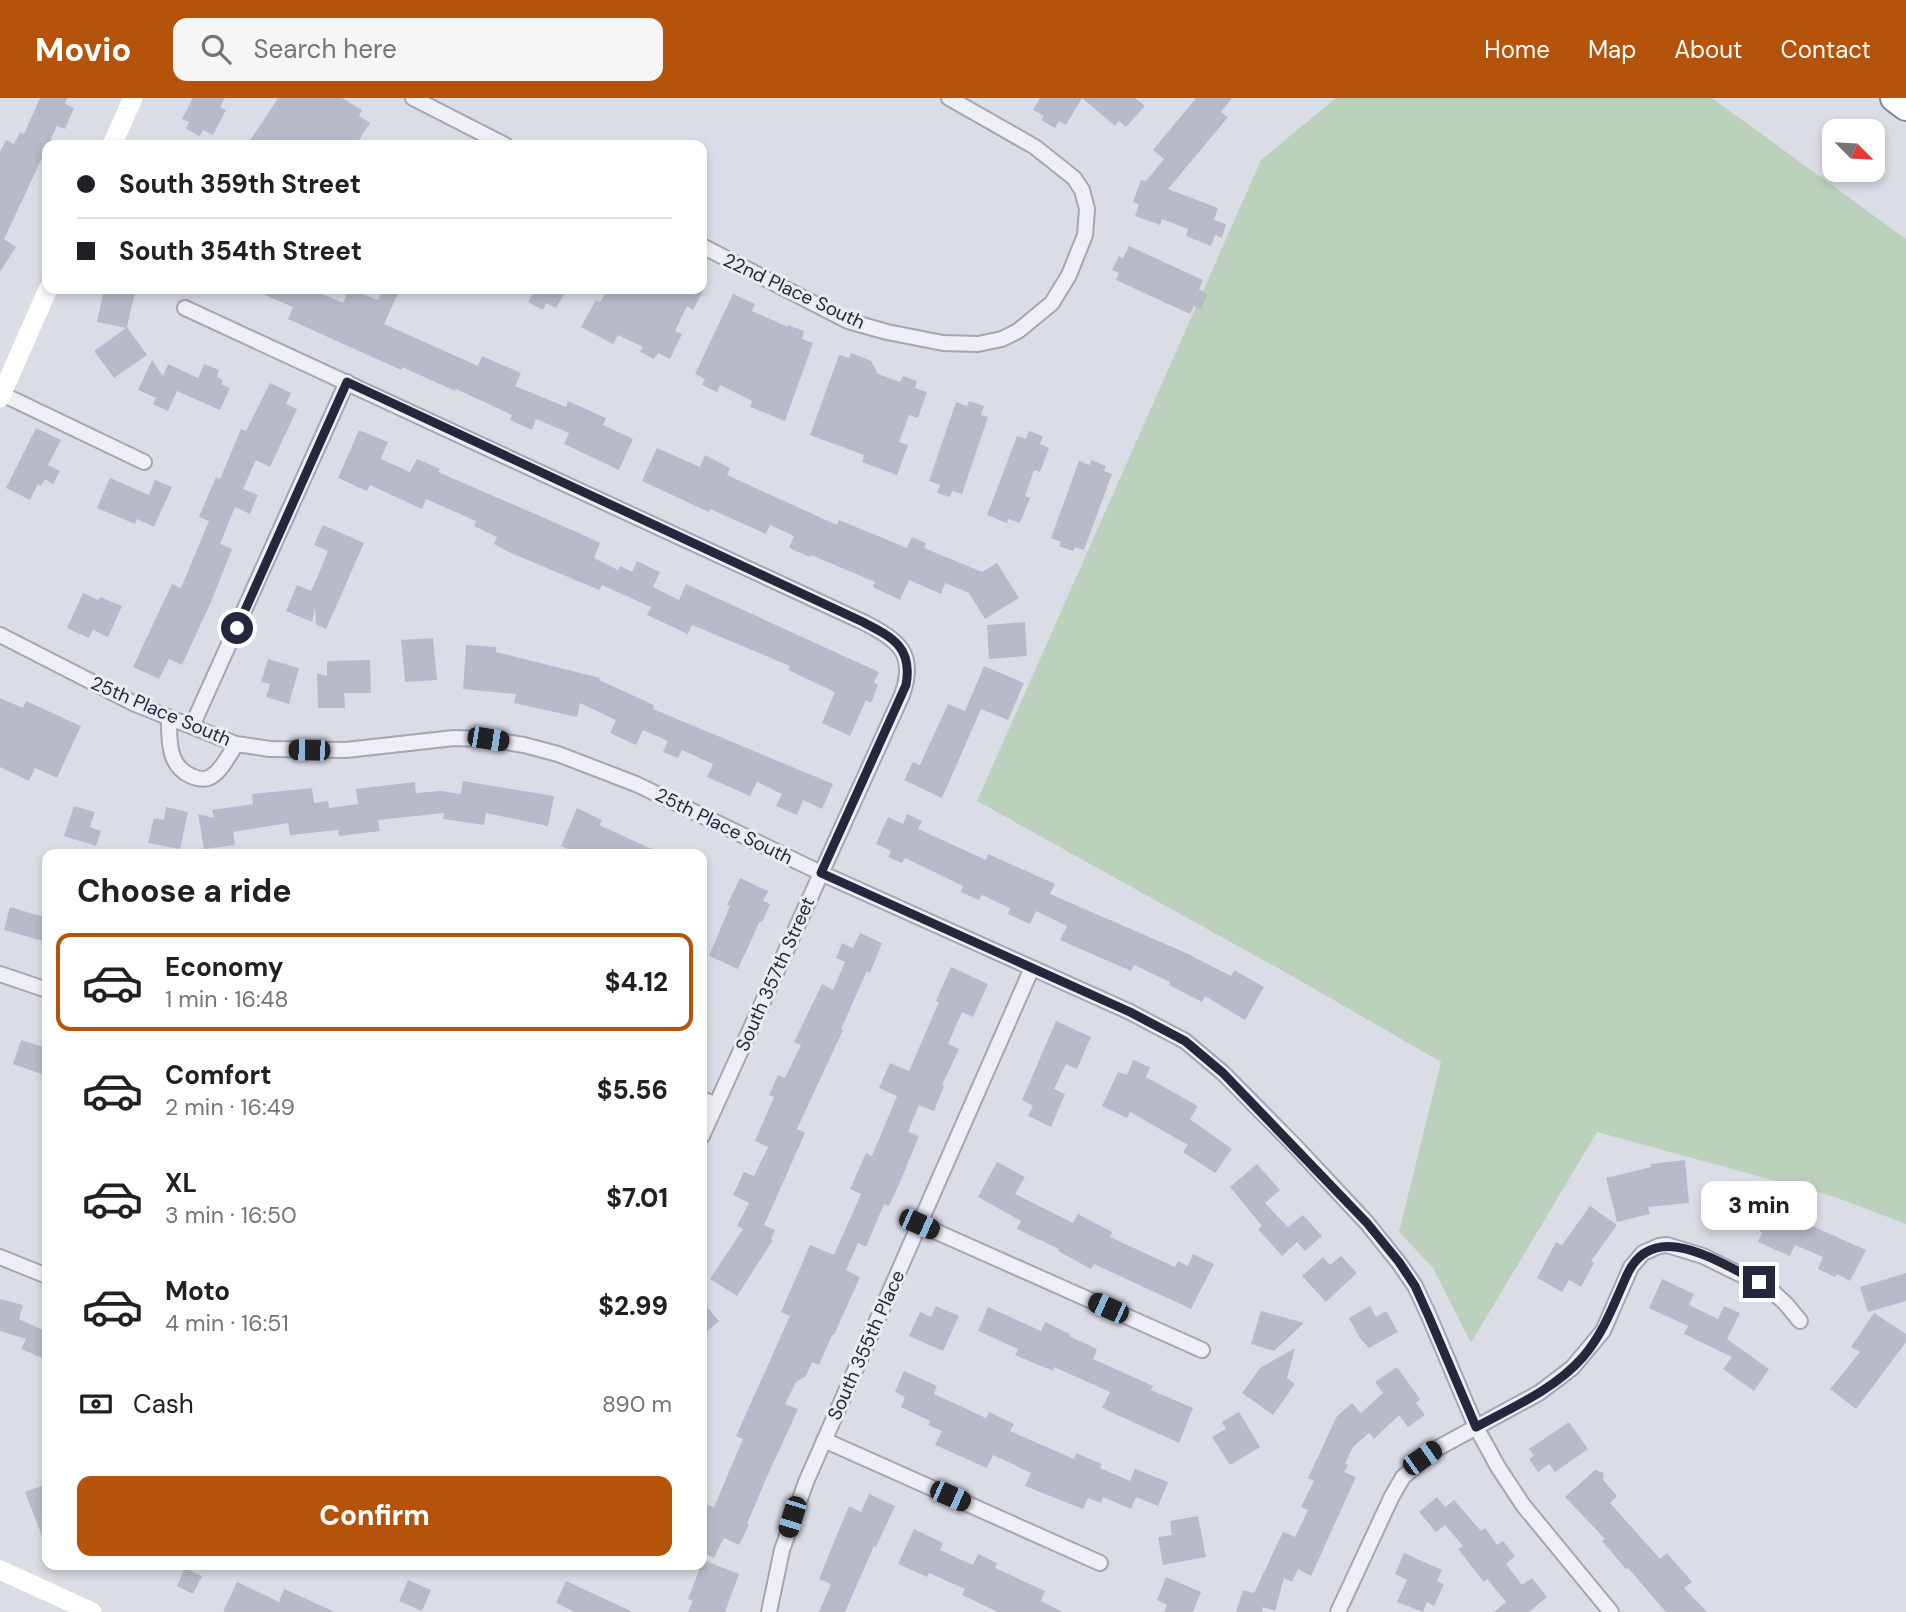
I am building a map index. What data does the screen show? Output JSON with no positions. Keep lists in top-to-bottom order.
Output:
{
  "streets": {
    "street": [
      "22nd Place South",
      "25th Place South",
      "South 357th Street",
      "South 355th Place"
    ]
  },
  "crossings": [
    ["25th Place South", "South 357th Street"],
    ["25th Place South", "South 355th Place"]
  ],
  "north": "bottom right",
  "page": {
    "header": "Movio",
    "search": "Search here",
    "nav": [
      "Home",
      "Map",
      "About",
      "Contact"
    ],
    "banner": ["South 359th Street", "South 354th Street"],
    "heading": "Choose a ride",
    "list": [
      {
        "name": "Economy",
        "note": "1 min · 16:48",
        "value": "$4.12"
      },
      {
        "name": "Comfort",
        "note": "2 min · 16:49",
        "value": "$5.56"
      },
      {
        "name": "XL",
        "note": "3 min · 16:50",
        "value": "$7.01"
      },
      {
        "name": "Moto",
        "note": "4 min · 16:51",
        "value": "$2.99"
      }
    ],
    "bubble": "3 min",
    "pay": ["Cash", "890 m"],
    "buttons": "Confirm"
  }
}
